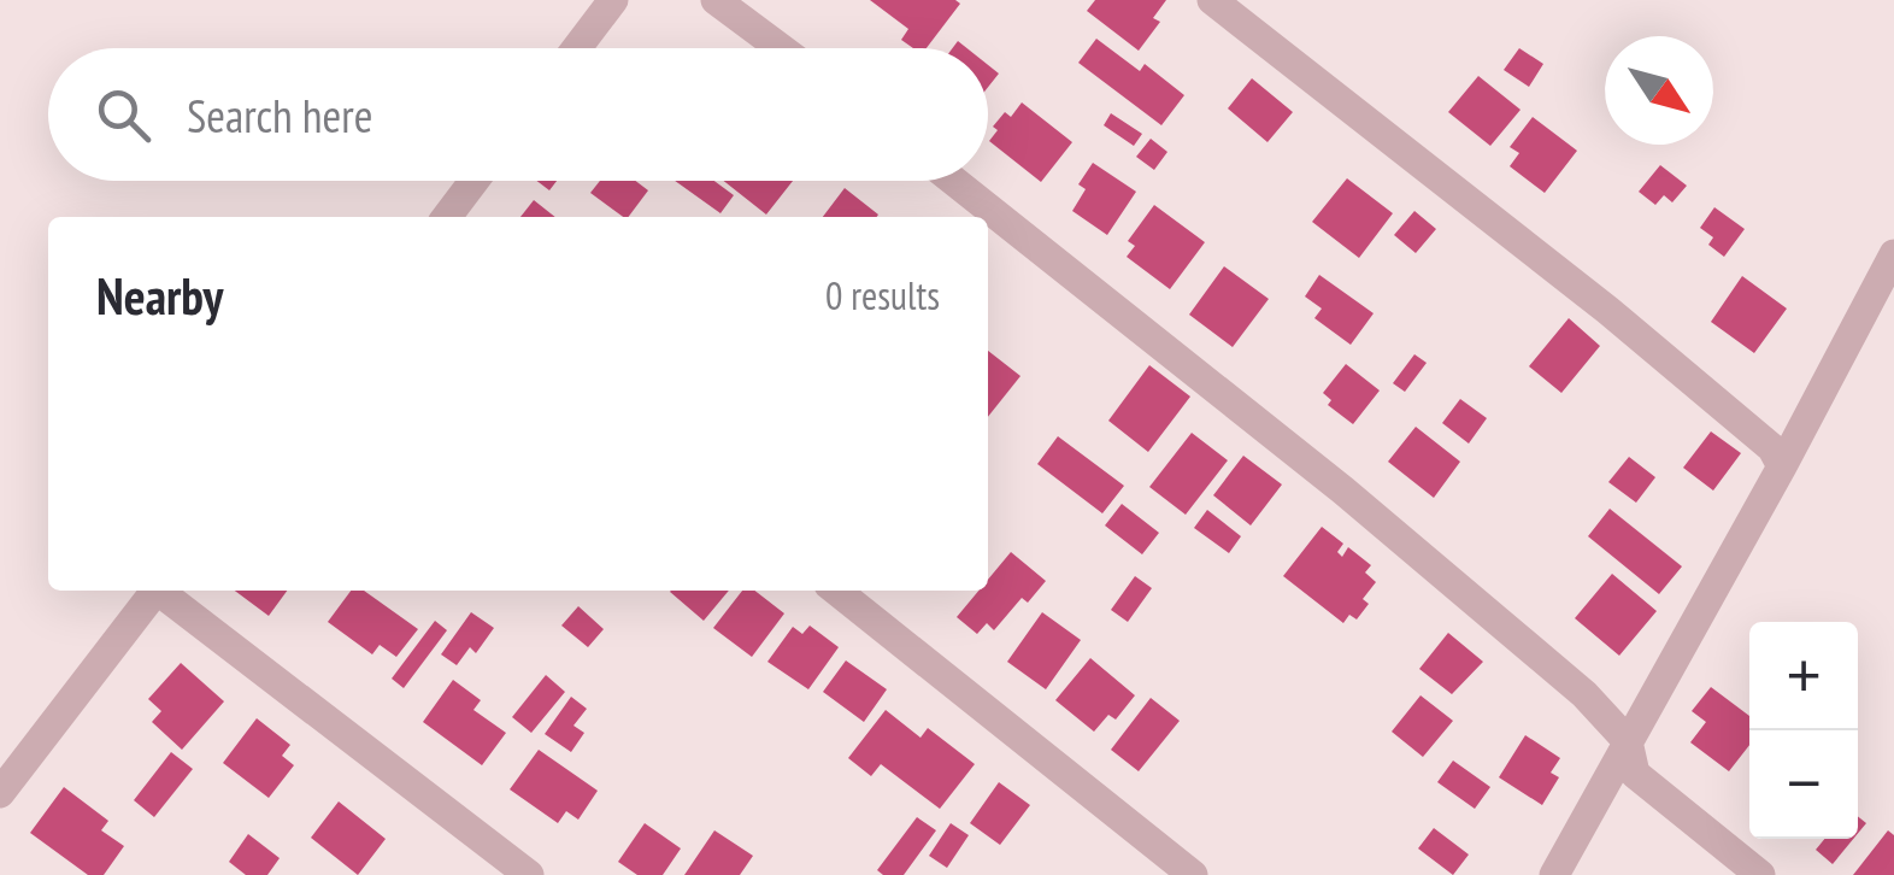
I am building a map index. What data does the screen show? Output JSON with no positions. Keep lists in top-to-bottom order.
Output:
{
  "north": "bottom right",
  "page": {
    "search": "Search here",
    "heading": ["Nearby", "0 results"],
    "map_buttons": ["+", "−"]
  }
}
